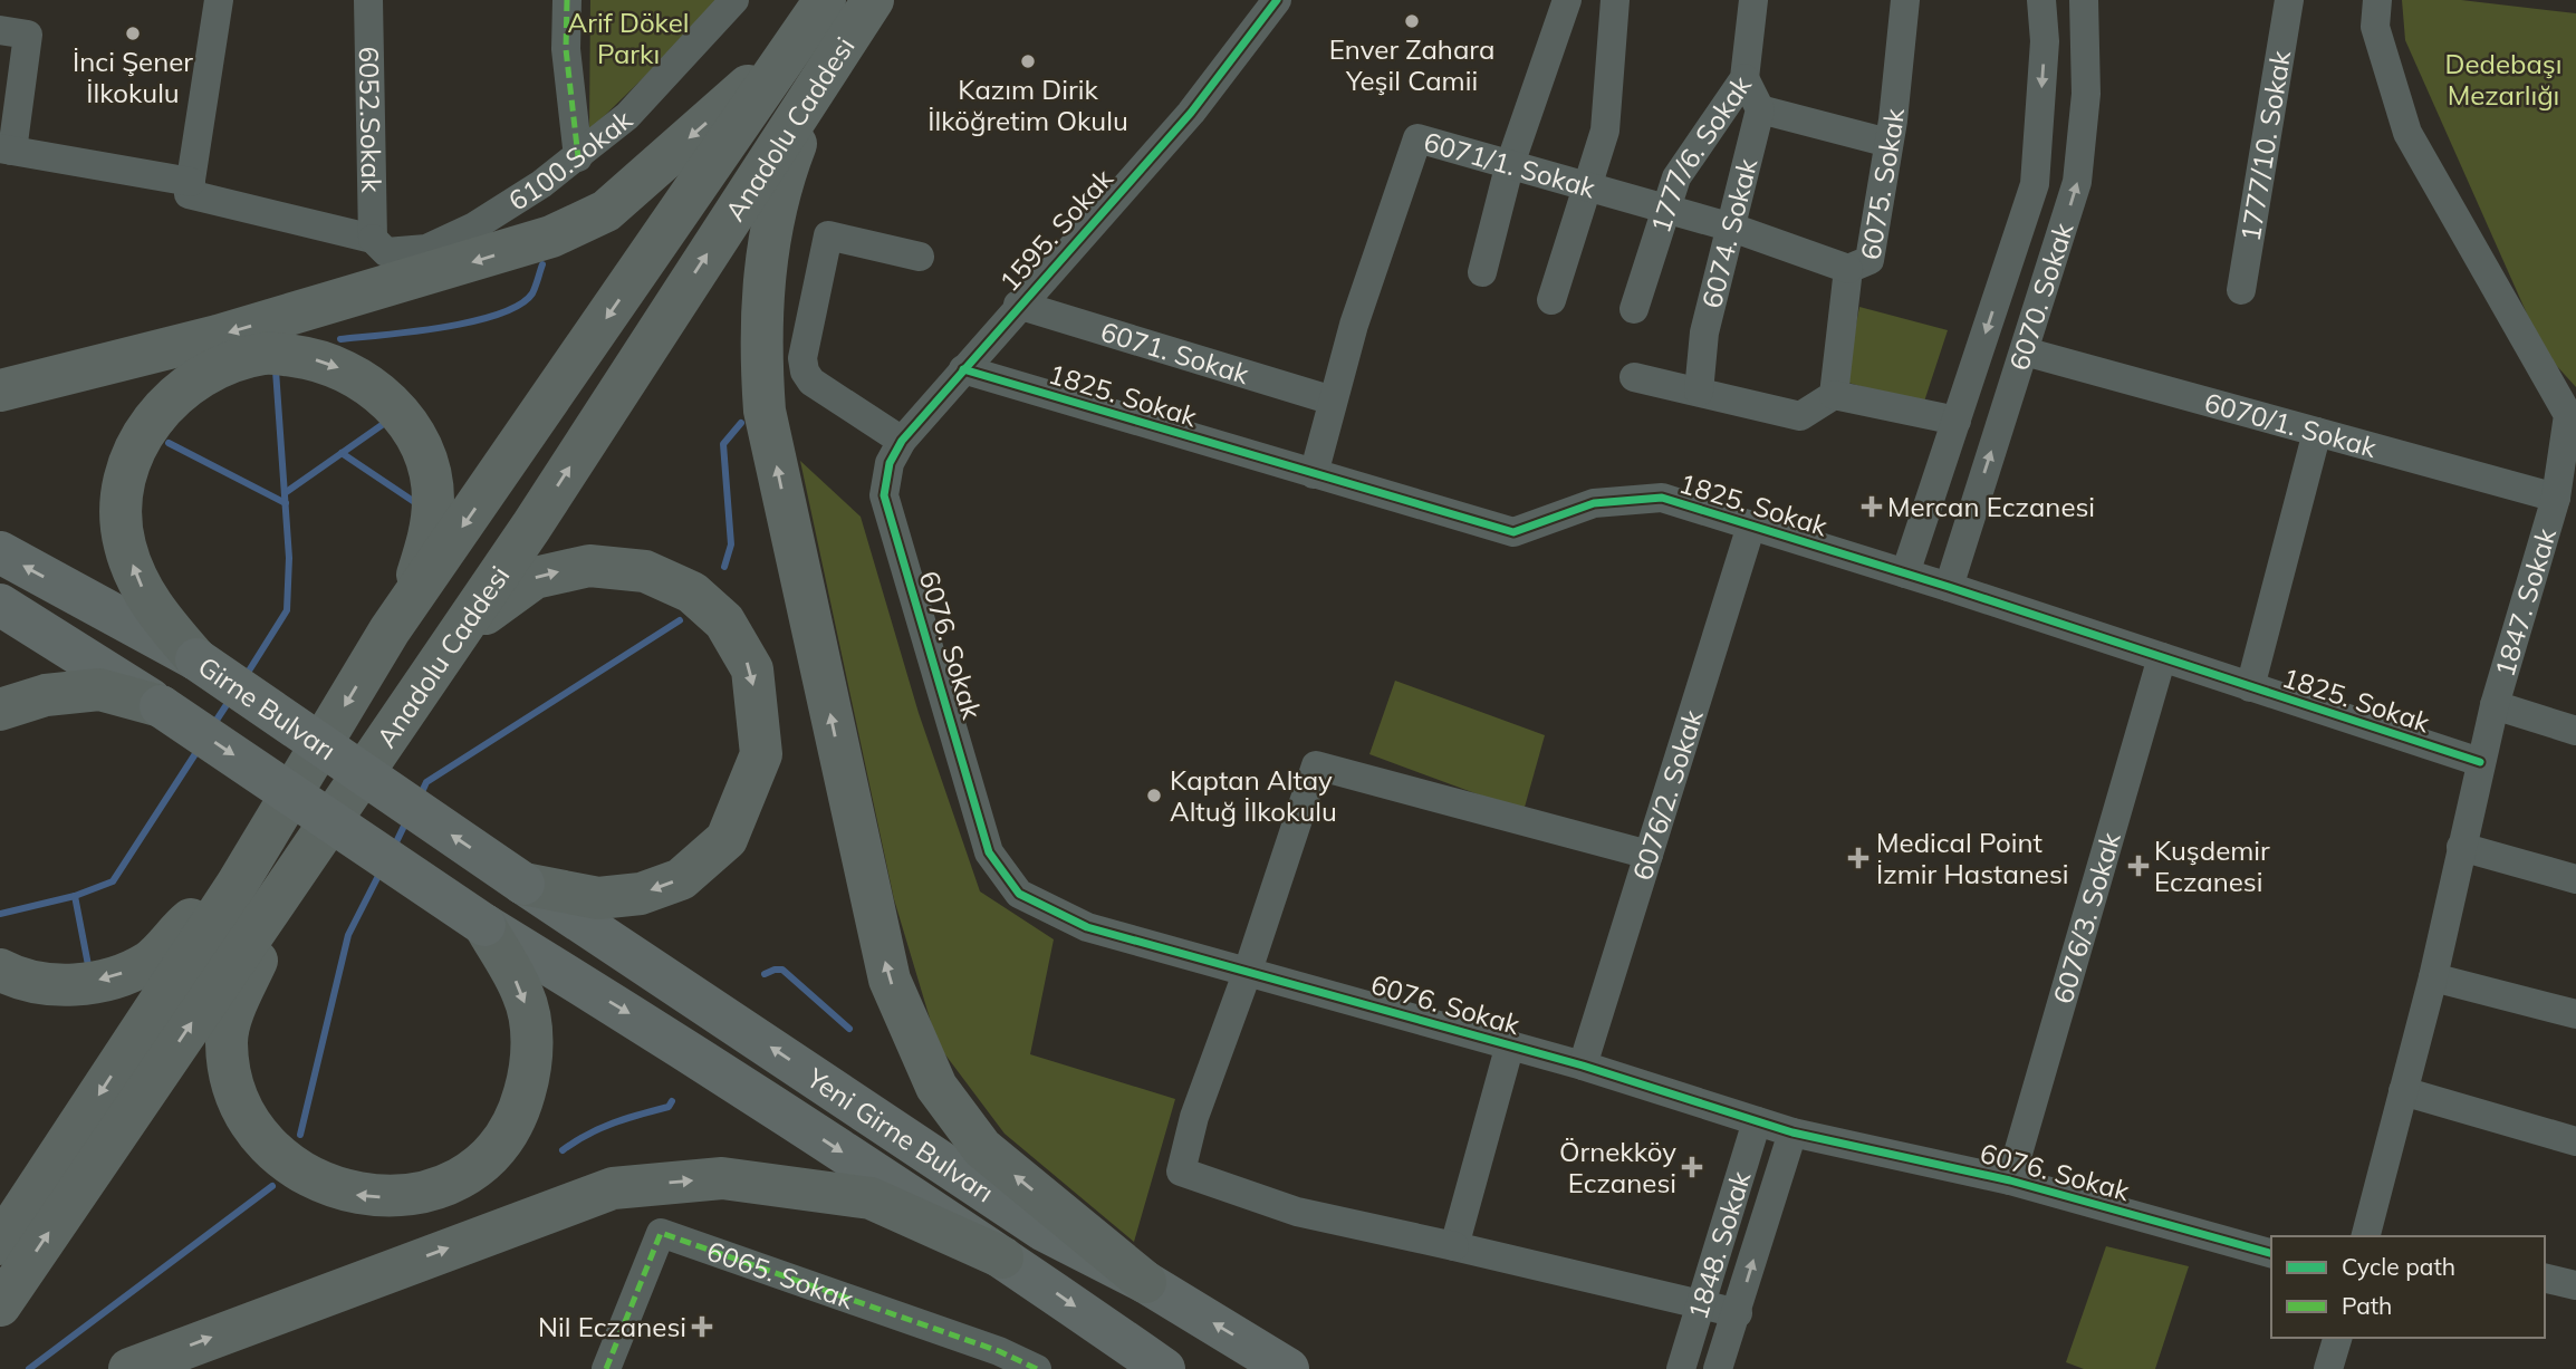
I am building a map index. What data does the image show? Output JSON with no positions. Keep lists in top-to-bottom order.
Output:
{
  "streets": {
    "highway": ["Anadolu Caddesi"],
    "main road": ["Girne Bulvarı", "Yeni Girne Bulvarı"],
    "street": [
      "6052.Sokak",
      "1777/10. Sokak",
      "1777/6. Sokak",
      "6100.Sokak",
      "6071/1. Sokak",
      "6075. Sokak",
      "1595. Sokak",
      "6074. Sokak",
      "6070. Sokak",
      "6071. Sokak",
      "1825. Sokak",
      "6070/1. Sokak",
      "1847. Sokak",
      "6076. Sokak",
      "6076/2. Sokak",
      "6076/3. Sokak",
      "1848. Sokak",
      "6065. Sokak"
    ]
  },
  "crossings": [
    ["6052.Sokak", "6100.Sokak"],
    ["1777/6. Sokak", "6071/1. Sokak"],
    ["6071/1. Sokak", "6075. Sokak"],
    ["6071/1. Sokak", "6074. Sokak"],
    ["6071/1. Sokak", "6071. Sokak"],
    ["6071/1. Sokak", "1825. Sokak"],
    ["1595. Sokak", "6071. Sokak"],
    ["1595. Sokak", "1825. Sokak"],
    ["1595. Sokak", "6076. Sokak"],
    ["6070. Sokak", "1825. Sokak"],
    ["6070. Sokak", "6070/1. Sokak"],
    ["1825. Sokak", "6070/1. Sokak"],
    ["1825. Sokak", "1847. Sokak"],
    ["1825. Sokak", "6076/2. Sokak"],
    ["1825. Sokak", "6076/3. Sokak"],
    ["6070/1. Sokak", "1847. Sokak"],
    ["6076. Sokak", "6076/2. Sokak"],
    ["6076. Sokak", "6076/3. Sokak"],
    ["6076. Sokak", "1848. Sokak"],
    ["Girne Bulvarı", "Yeni Girne Bulvarı"]
  ],
  "parks": ["Arif Dökel Parkı", "Dedebaşı Mezarlığı"],
  "places": {
    "other": [
      "Enver Zahara Yeşil Camii",
      "İnci Şener İlkokulu",
      "Kazım Dirik İlköğretim Okulu",
      "Kaptan Altay Altuğ İlkokulu"
    ],
    "health": [
      "Mercan Eczanesi",
      "Medical Point İzmir Hastanesi",
      "Kuşdemir Eczanesi",
      "Örnekköy Eczanesi",
      "Nil Eczanesi"
    ]
  },
  "legend": ["Cycle path", "Path"]
}
